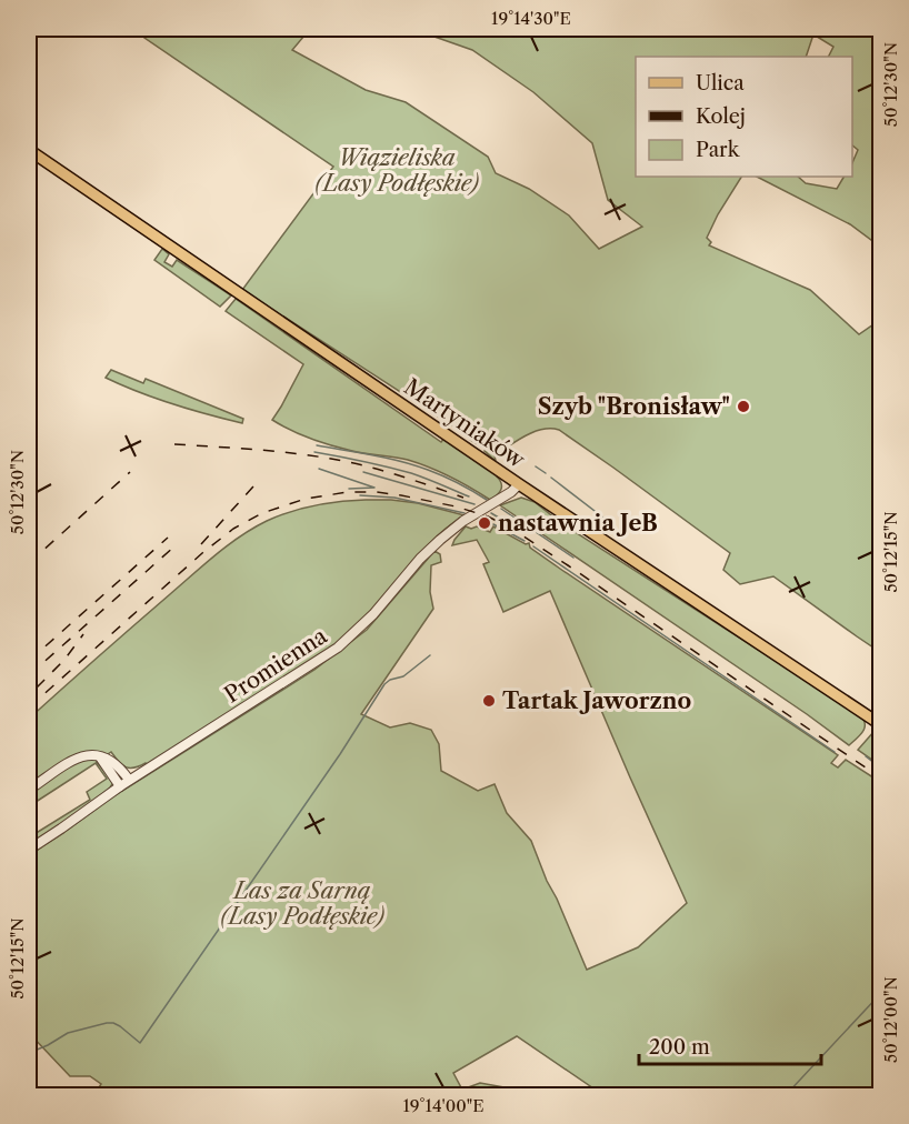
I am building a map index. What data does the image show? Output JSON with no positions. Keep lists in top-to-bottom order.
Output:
{
  "streets": {
    "main road": ["Martyniaków"],
    "street": ["Promienna"]
  },
  "crossings": [
    ["Martyniaków", "Promienna"]
  ],
  "parks": ["Wiązieliska (Lasy Podłęskie)", "Las za Sarną (Lasy Podłęskie)"],
  "places": ["Szyb \"Bronisław\"", "nastawnia JeB", "Tartak Jaworzno"],
  "legend": ["Ulica", "Kolej", "Park"],
  "scale_bar": "200 m",
  "coordinates": [
    "19°14'30\"E",
    "50°12'30\"N",
    "50°12'15\"N",
    "50°12'00\"N",
    "19°14'00\"E"
  ]
}
